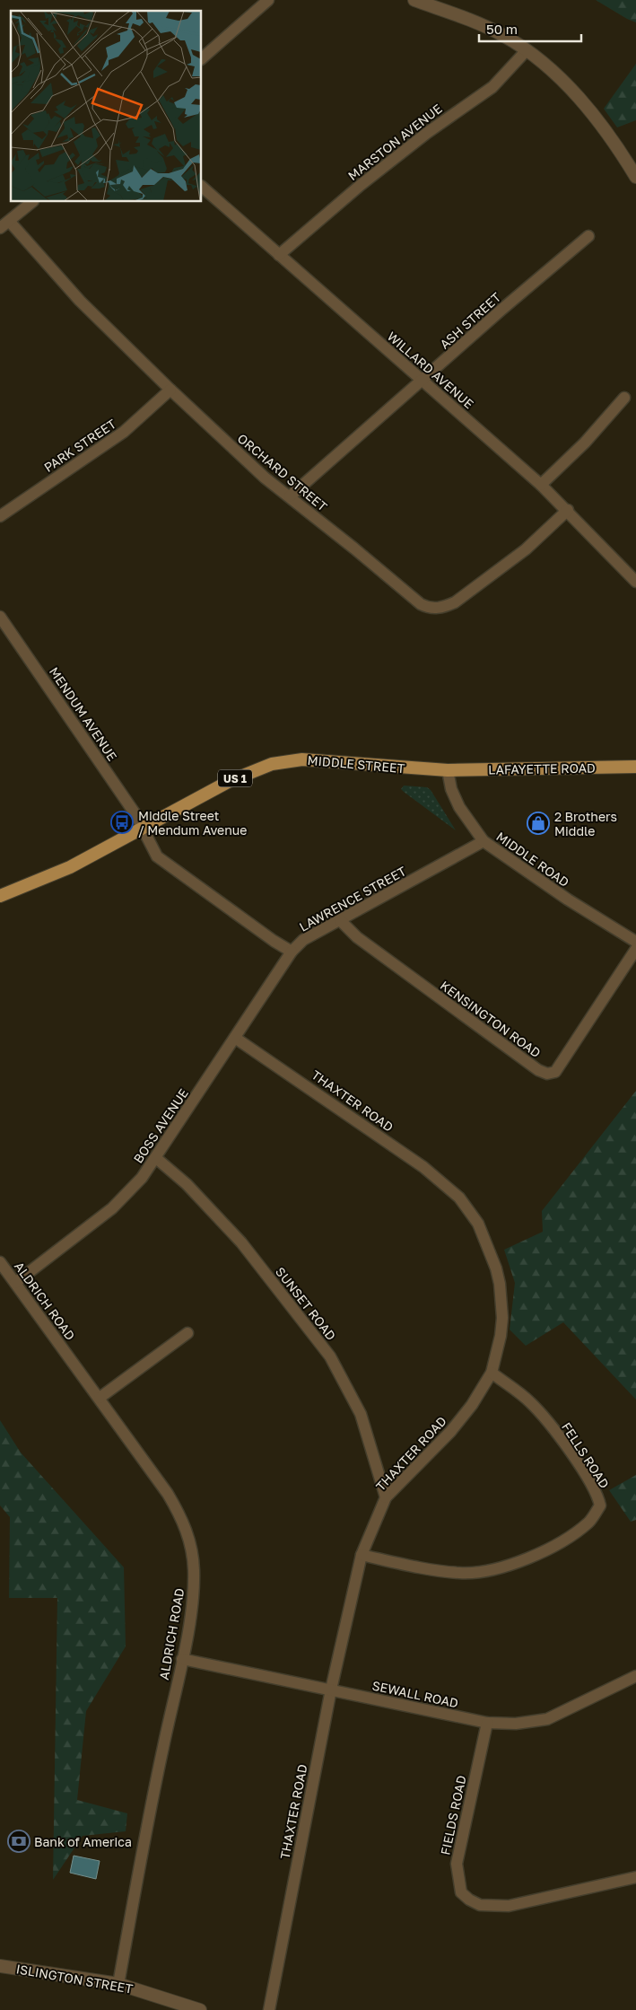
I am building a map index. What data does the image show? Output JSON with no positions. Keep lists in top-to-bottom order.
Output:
{
  "streets": {
    "main road": ["MIDDLE STREET", "LAFAYETTE ROAD", "US 1"],
    "street": [
      "MARSTON AVENUE",
      "ASH STREET",
      "WILLARD AVENUE",
      "PARK STREET",
      "ORCHARD STREET",
      "MENDUM AVENUE",
      "MIDDLE ROAD",
      "LAWRENCE STREET",
      "KENSINGTON ROAD",
      "THAXTER ROAD",
      "BOSS AVENUE",
      "ALDRICH ROAD",
      "SUNSET ROAD",
      "FELLS ROAD",
      "SEWALL ROAD",
      "FIELDS ROAD",
      "ISLINGTON STREET"
    ]
  },
  "crossings": [
    ["MARSTON AVENUE", "WILLARD AVENUE"],
    ["ASH STREET", "WILLARD AVENUE"],
    ["ASH STREET", "ORCHARD STREET"],
    ["WILLARD AVENUE", "ORCHARD STREET"],
    ["PARK STREET", "ORCHARD STREET"],
    ["MENDUM AVENUE", "MIDDLE STREET"],
    ["MIDDLE STREET", "LAFAYETTE ROAD"],
    ["MIDDLE STREET", "MIDDLE ROAD"],
    ["LAFAYETTE ROAD", "MIDDLE ROAD"],
    ["MIDDLE ROAD", "LAWRENCE STREET"],
    ["LAWRENCE STREET", "KENSINGTON ROAD"],
    ["LAWRENCE STREET", "BOSS AVENUE"],
    ["THAXTER ROAD", "BOSS AVENUE"],
    ["THAXTER ROAD", "SUNSET ROAD"],
    ["THAXTER ROAD", "FELLS ROAD"],
    ["THAXTER ROAD", "SEWALL ROAD"],
    ["BOSS AVENUE", "ALDRICH ROAD"],
    ["BOSS AVENUE", "SUNSET ROAD"],
    ["ALDRICH ROAD", "SEWALL ROAD"],
    ["ALDRICH ROAD", "ISLINGTON STREET"],
    ["SEWALL ROAD", "FIELDS ROAD"]
  ],
  "places": {
    "bus stop": ["Middle Street / Mendum Avenue"],
    "shop": ["2 Brothers Middle"],
    "bank": ["Bank of America"]
  },
  "scale_bar": "50 m"
}
